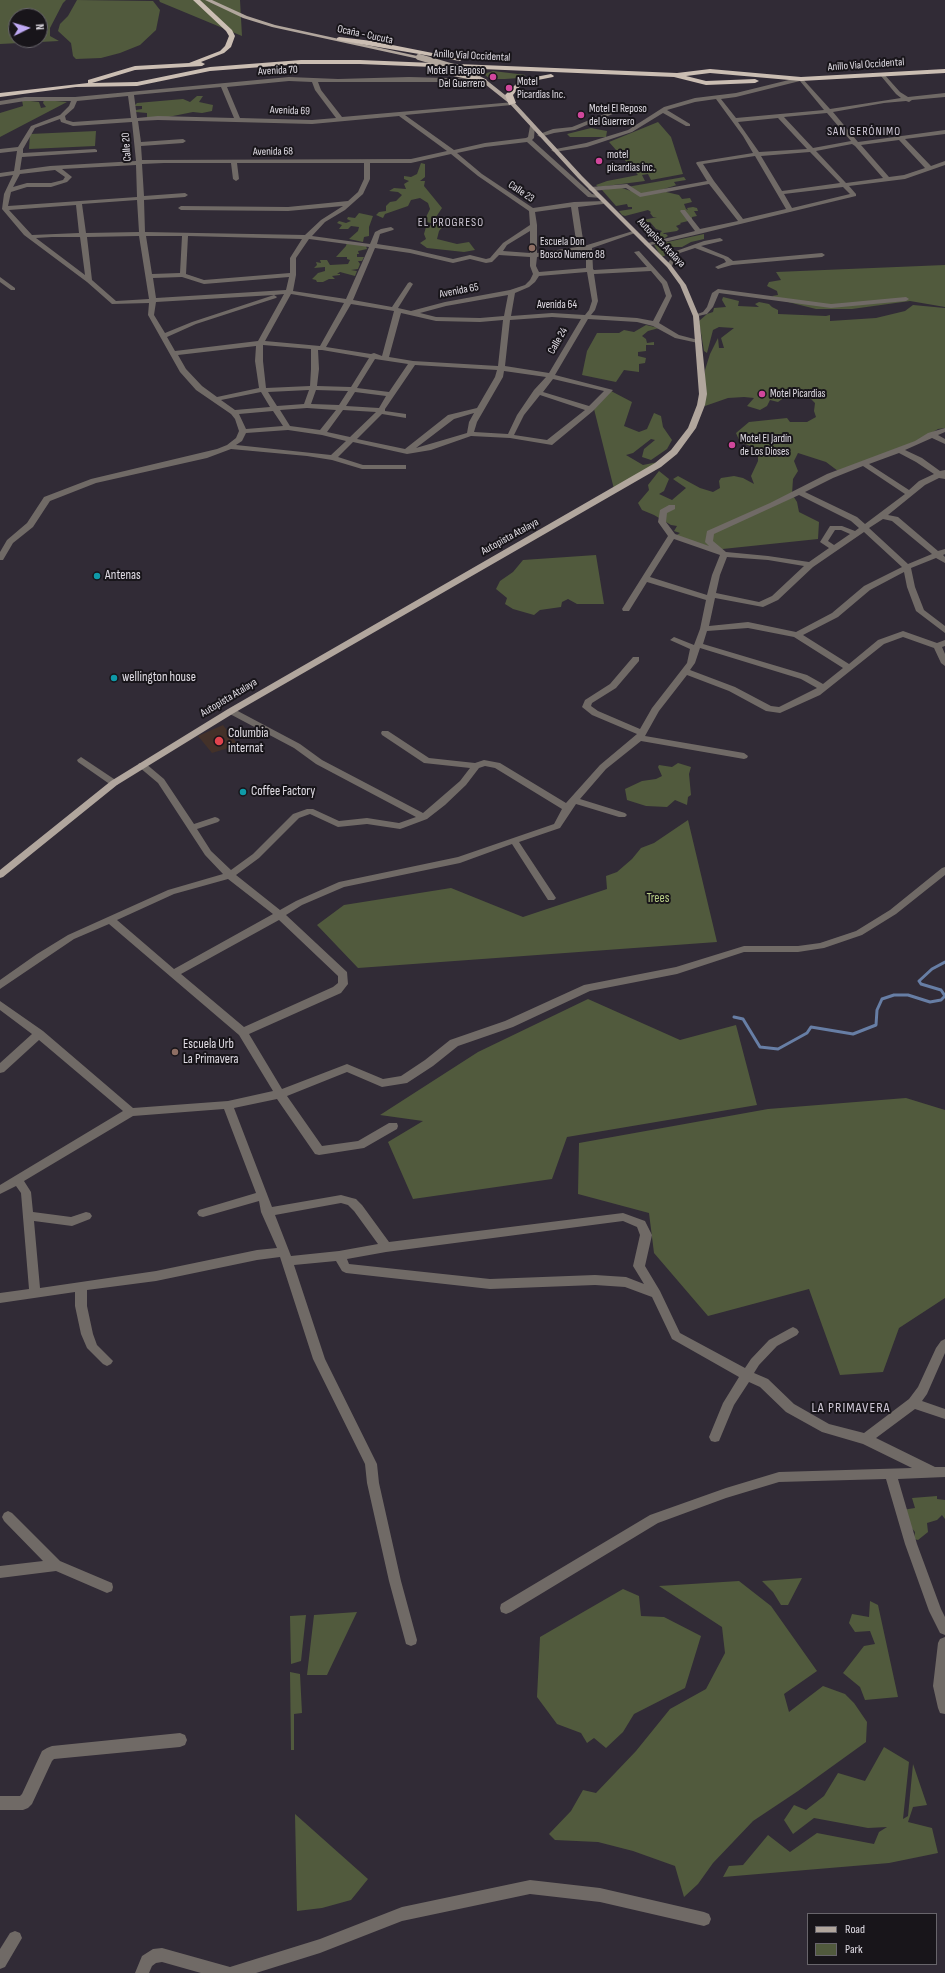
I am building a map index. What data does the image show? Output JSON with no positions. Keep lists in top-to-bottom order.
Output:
{
  "streets": {
    "highway": ["Anillo Vial Occidental"],
    "main road": ["Ocaña - Cucuta", "Autopista Atalaya"],
    "street": [
      "Avenida 70",
      "Avenida 69",
      "Calle 20",
      "Avenida 68",
      "Calle 23",
      "Avenida 65",
      "Avenida 64",
      "Calle 24"
    ]
  },
  "crossings": [
    ["Ocaña - Cucuta", "Avenida 70"],
    ["Ocaña - Cucuta", "Avenida 69"],
    ["Ocaña - Cucuta", "Autopista Atalaya"],
    ["Avenida 70", "Calle 20"],
    ["Avenida 69", "Calle 20"],
    ["Avenida 69", "Calle 23"],
    ["Avenida 69", "Autopista Atalaya"],
    ["Calle 20", "Avenida 68"],
    ["Avenida 68", "Calle 23"],
    ["Autopista Atalaya", "Avenida 64"],
    ["Avenida 65", "Avenida 64"],
    ["Avenida 64", "Calle 24"]
  ],
  "districts": ["SAN GERÓNIMO", "EL PROGRESO", "LA PRIMAVERA"],
  "parks": ["Trees"],
  "places": [
    "Motel El Reposo Del Guerrero",
    "Motel Picardias Inc.",
    "Motel El Reposo del Guerrero",
    "motel picardias inc.",
    "Escuela Don Bosco Numero 88",
    "Motel Picardias",
    "Motel El Jardín de Los Dioses",
    "Antenas",
    "wellington house",
    "Columbia internat",
    "Coffee Factory",
    "Escuela Urb La Primavera"
  ],
  "legend": ["Road", "Park"],
  "north": "right"
}
